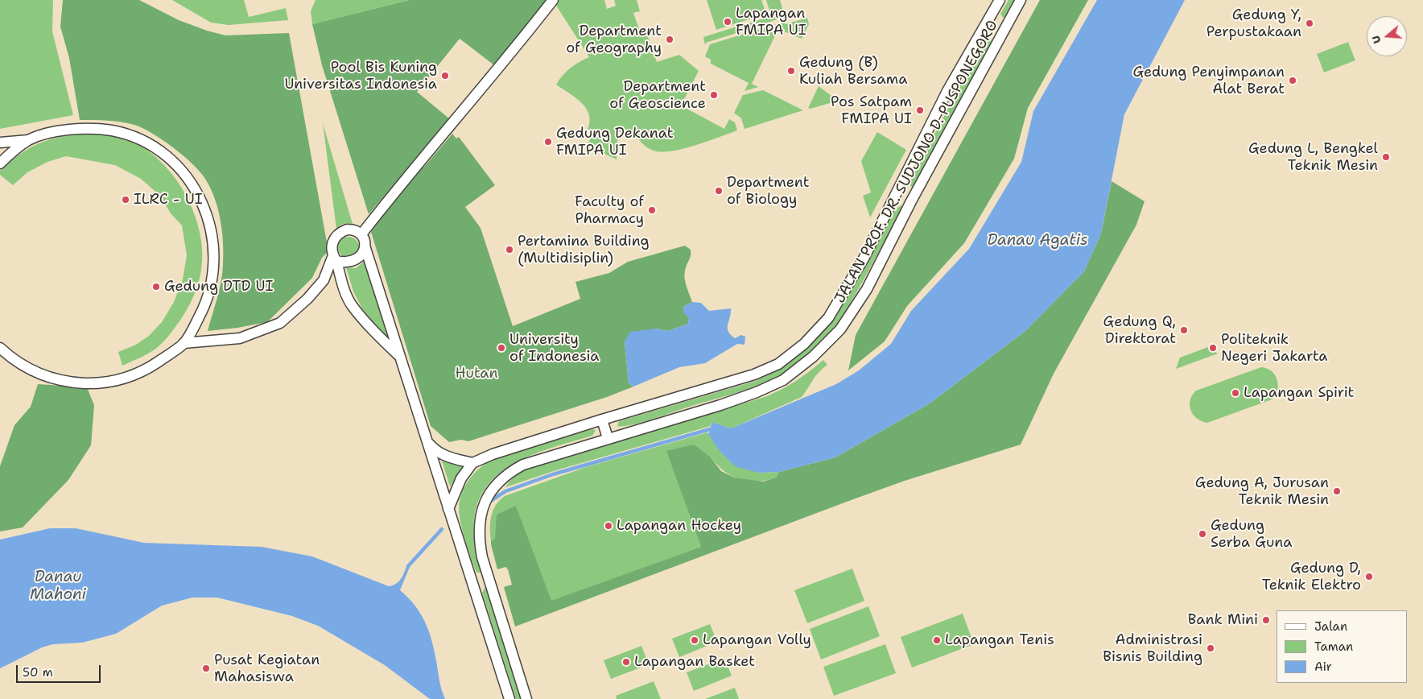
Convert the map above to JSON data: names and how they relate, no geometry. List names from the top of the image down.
{
  "streets": {
    "street": ["JALAN PROF. DR. SUDJONO D. PUSPONEGORO"]
  },
  "water": ["Danau Agatis", "Danau Mahoni"],
  "parks": ["Hutan"],
  "places": [
    "Lapangan FMIPA UI",
    "Gedung Y, Perpustakaan",
    "Department of Geography",
    "Gedung (B) Kuliah Bersama",
    "Pool Bis Kuning Universitas Indonesia",
    "Gedung Penyimpanan Alat Berat",
    "Department of Geoscience",
    "Pos Satpam FMIPA UI",
    "Gedung Dekanat FMIPA UI",
    "Gedung L, Bengkel Teknik Mesin",
    "Department of Biology",
    "ILRC - UI",
    "Faculty of Pharmacy",
    "Pertamina Building (Multidisiplin)",
    "Gedung DTD UI",
    "Gedung Q, Direktorat",
    "University of Indonesia",
    "Politeknik Negeri Jakarta",
    "Lapangan Spirit",
    "Gedung A, Jurusan Teknik Mesin",
    "Lapangan Hockey",
    "Gedung Serba Guna",
    "Gedung D, Teknik Elektro",
    "Bank Mini",
    "Lapangan Volly",
    "Lapangan Tenis",
    "Administrasi Bisnis Building",
    "Lapangan Basket",
    "Pusat Kegiatan Mahasiswa"
  ],
  "legend": ["Jalan", "Taman", "Air"],
  "scale_bar": "50 m",
  "north": "left"
}
